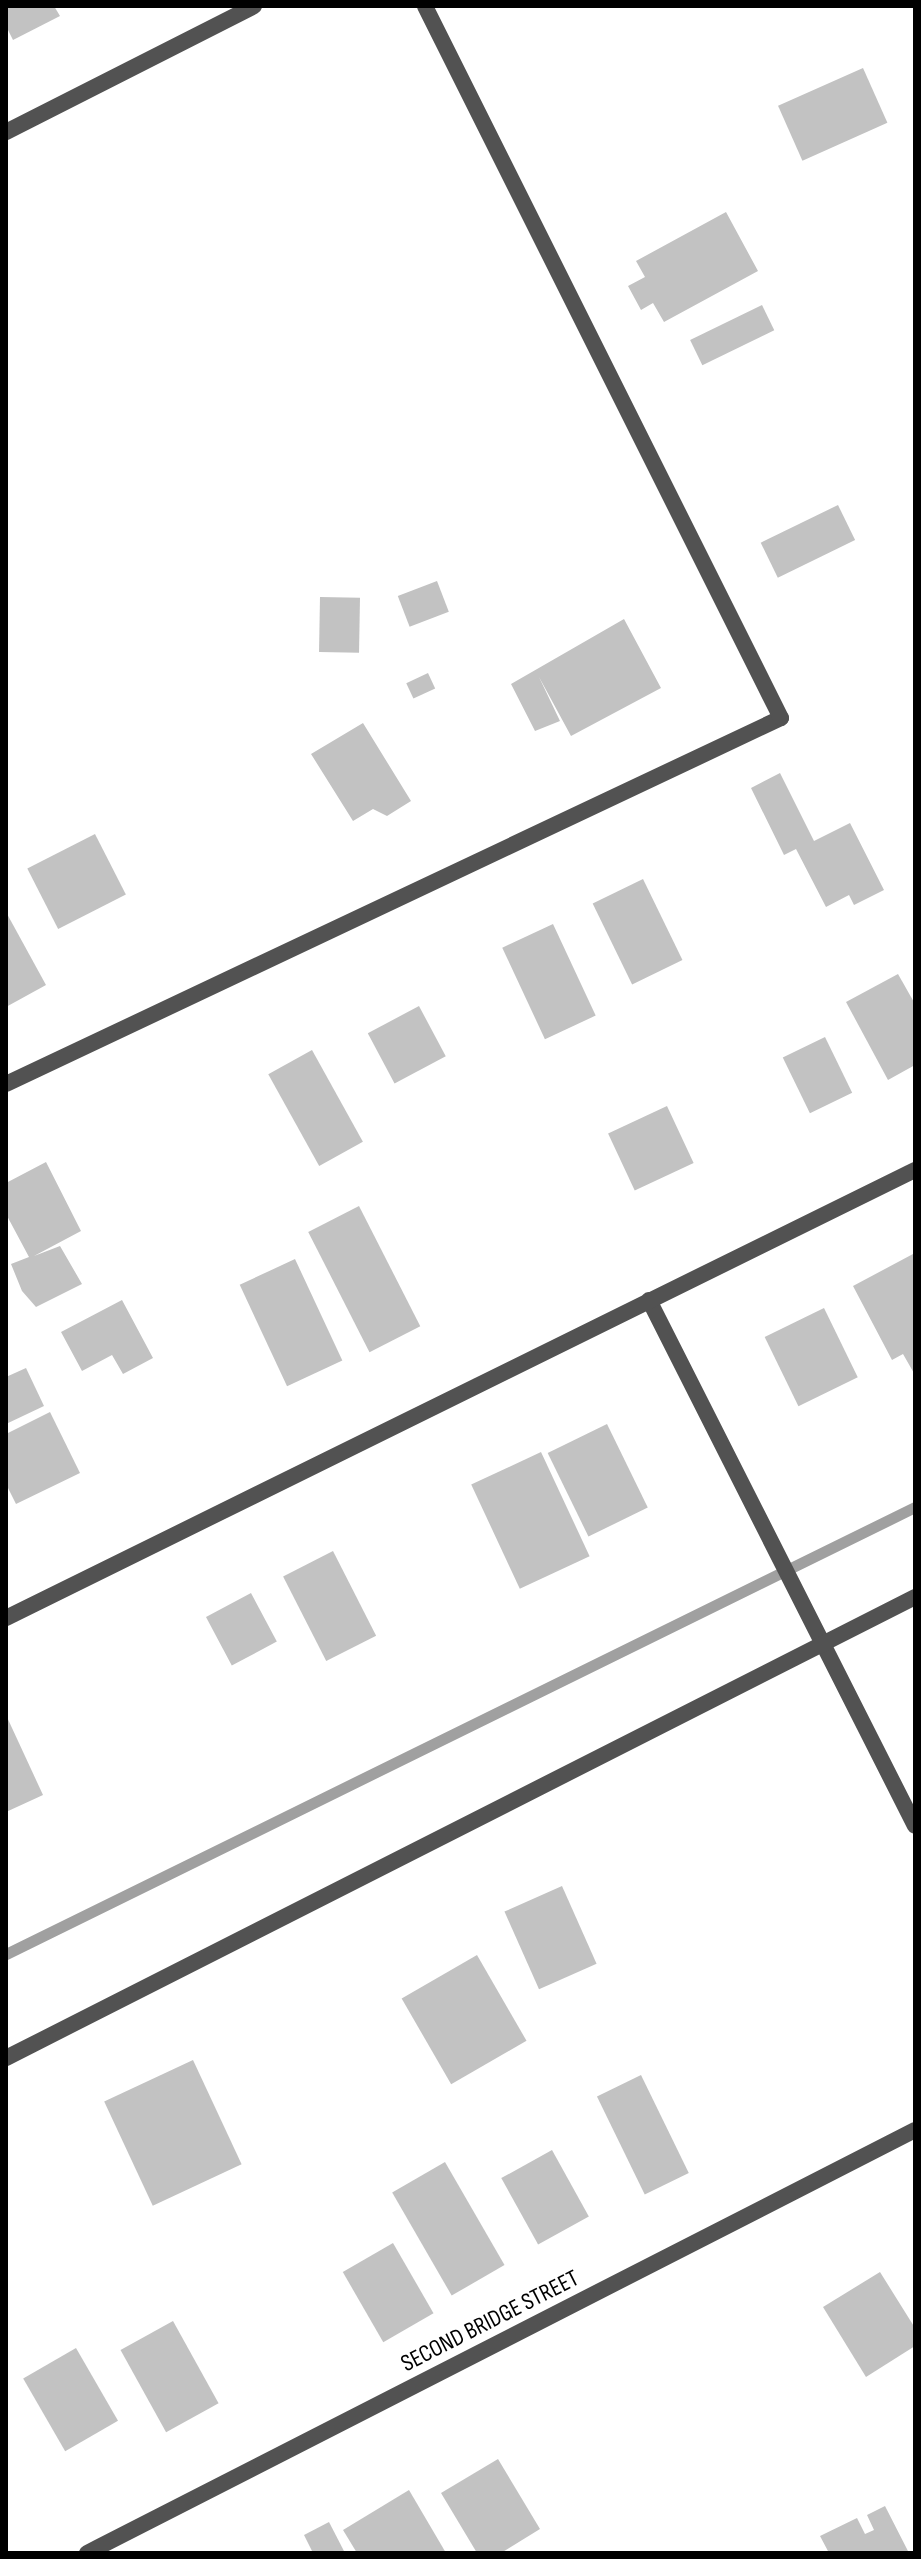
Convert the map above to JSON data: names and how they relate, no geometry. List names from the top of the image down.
{
  "streets": {
    "street": ["SECOND BRIDGE STREET"]
  }
}
